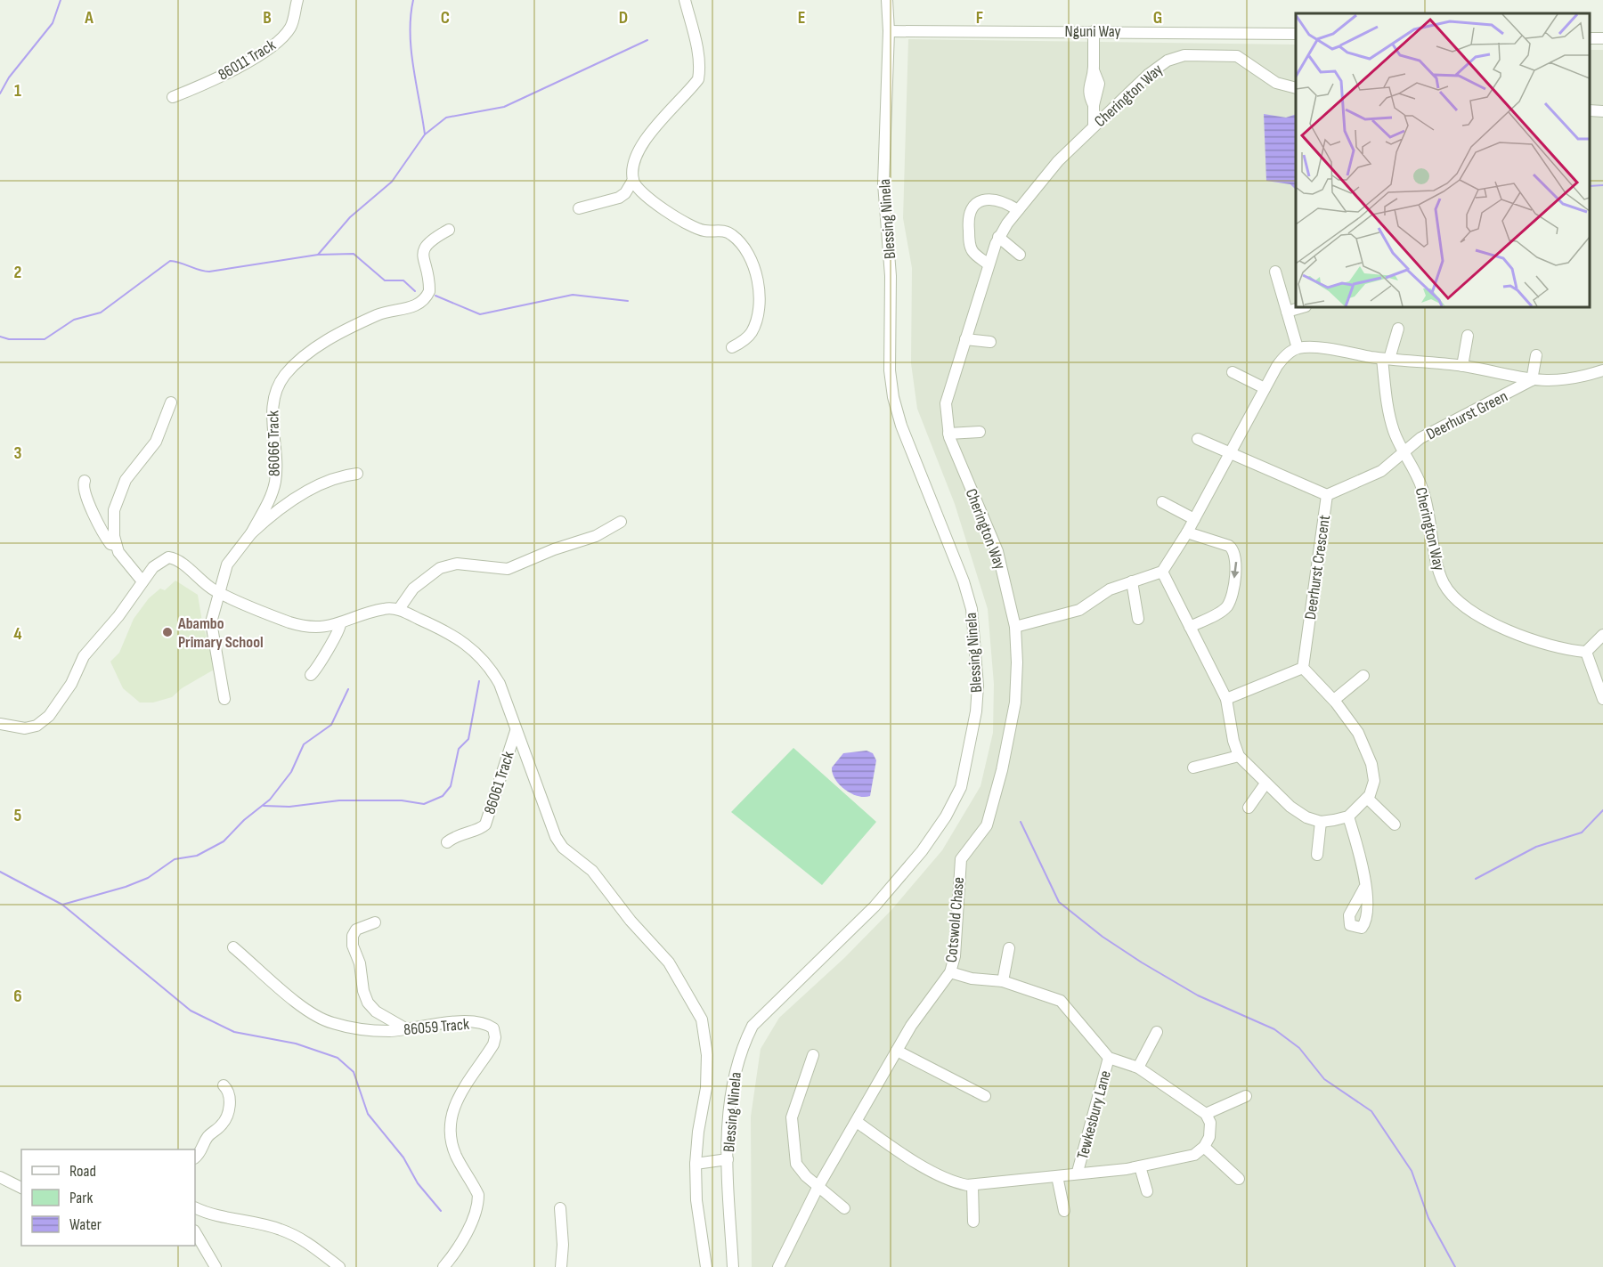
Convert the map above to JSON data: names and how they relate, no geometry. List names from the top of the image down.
{
  "streets": {
    "street": [
      "Nguni Way",
      "86011 Track",
      "Cherington Way",
      "Blessing Ninela",
      "Deerhurst Green",
      "86066 Track",
      "Deerhurst Crescent",
      "86061 Track",
      "Cotswold Chase",
      "86059 Track",
      "Tewkesbury Lane"
    ]
  },
  "crossings": [
    ["Nguni Way", "Blessing Ninela"],
    ["Cherington Way", "Deerhurst Green"],
    ["Cherington Way", "Cotswold Chase"],
    ["Deerhurst Green", "Deerhurst Crescent"]
  ],
  "places": ["Abambo Primary School"],
  "legend": ["Road", "Park", "Water"],
  "grid": {
    "columns": [
      "A",
      "B",
      "C",
      "D",
      "E",
      "F",
      "G"
    ],
    "rows": [
      "1",
      "2",
      "3",
      "4",
      "5",
      "6"
    ]
  }
}
